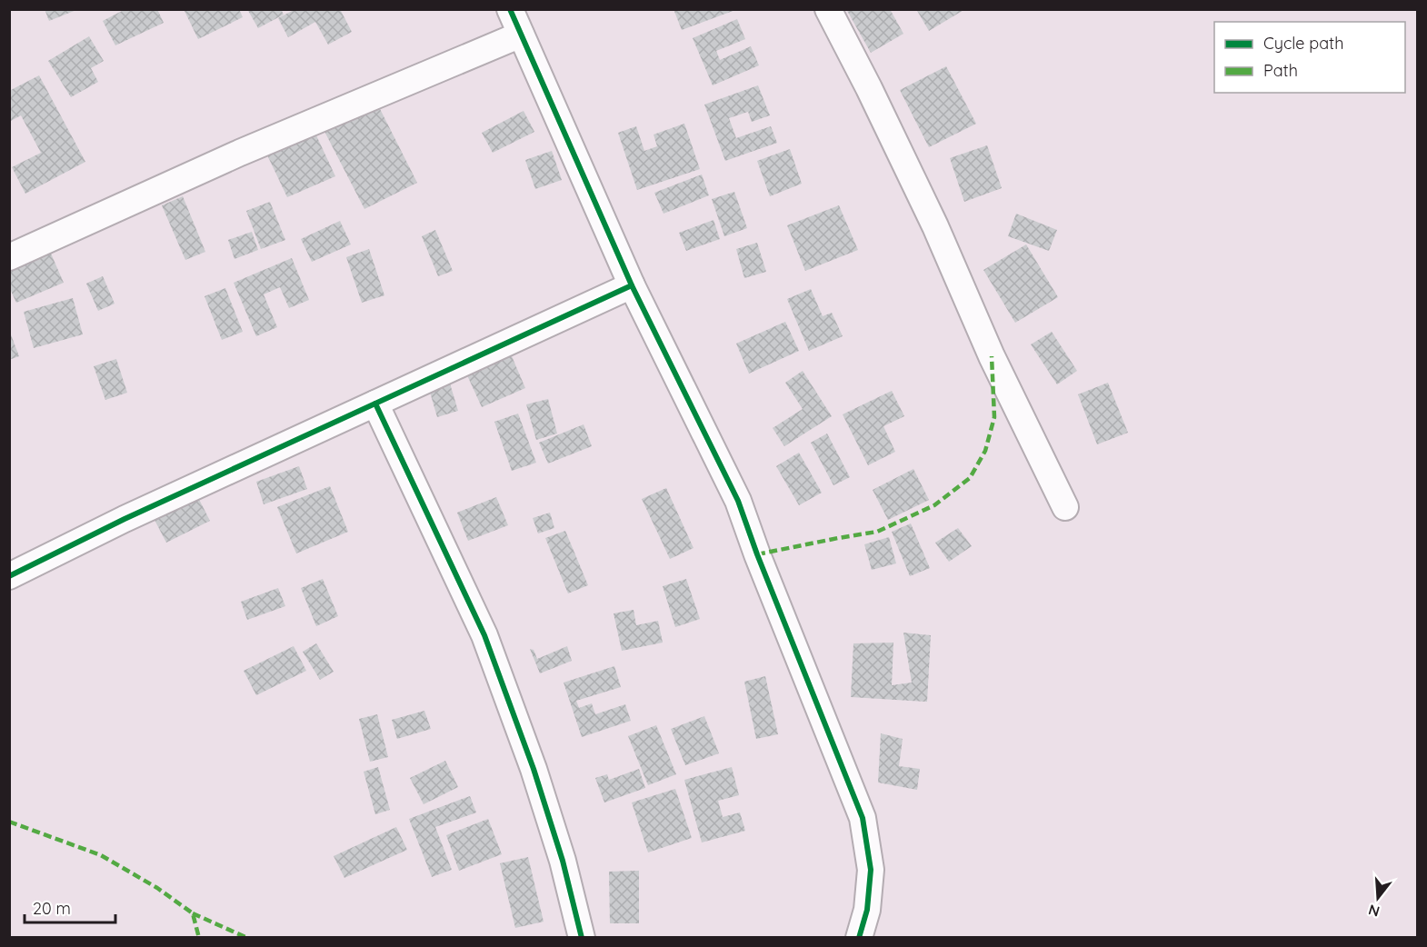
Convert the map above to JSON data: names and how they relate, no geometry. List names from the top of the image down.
{
  "legend": ["Cycle path", "Path"],
  "scale_bar": "20 m",
  "north": "bottom"
}
